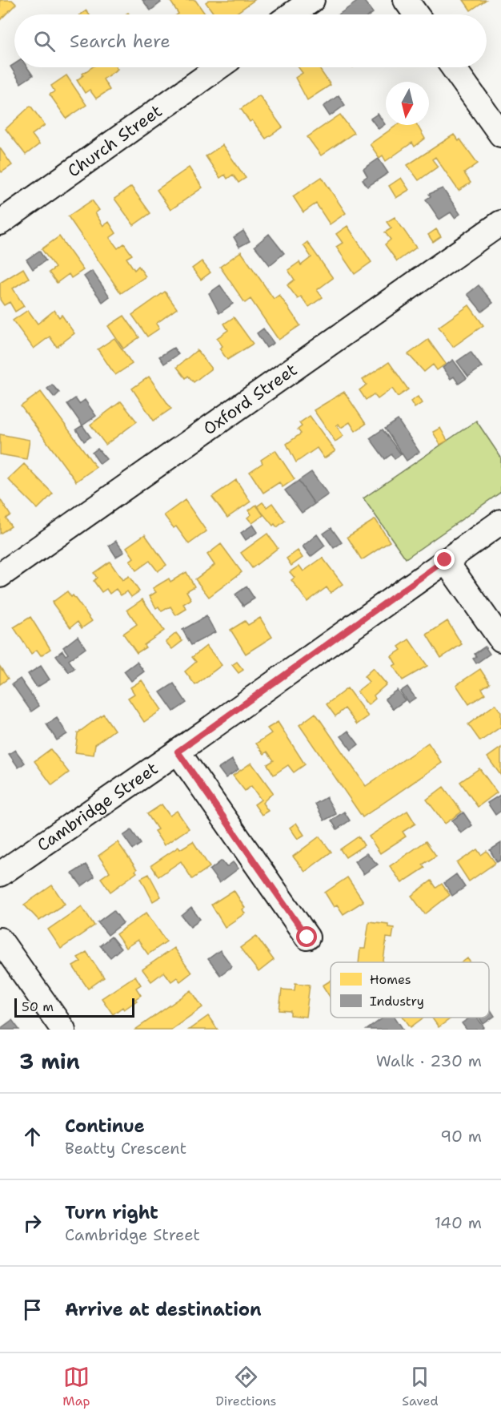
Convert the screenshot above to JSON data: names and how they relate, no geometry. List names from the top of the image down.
{
  "streets": {
    "street": ["Church Street", "Oxford Street", "Cambridge Street"]
  },
  "legend": ["Homes", "Industry"],
  "scale_bar": "50 m",
  "north": "bottom",
  "page": {
    "search": "Search here",
    "scale": "50 m",
    "heading": ["3 min", "Walk · 230 m"],
    "list": [
      ["Continue", "Beatty Crescent", "90 m"],
      ["Turn right", "Cambridge Street", "140 m"],
      "Arrive at destination"
    ],
    "nav": ["Map", "Directions", "Saved"]
  }
}
